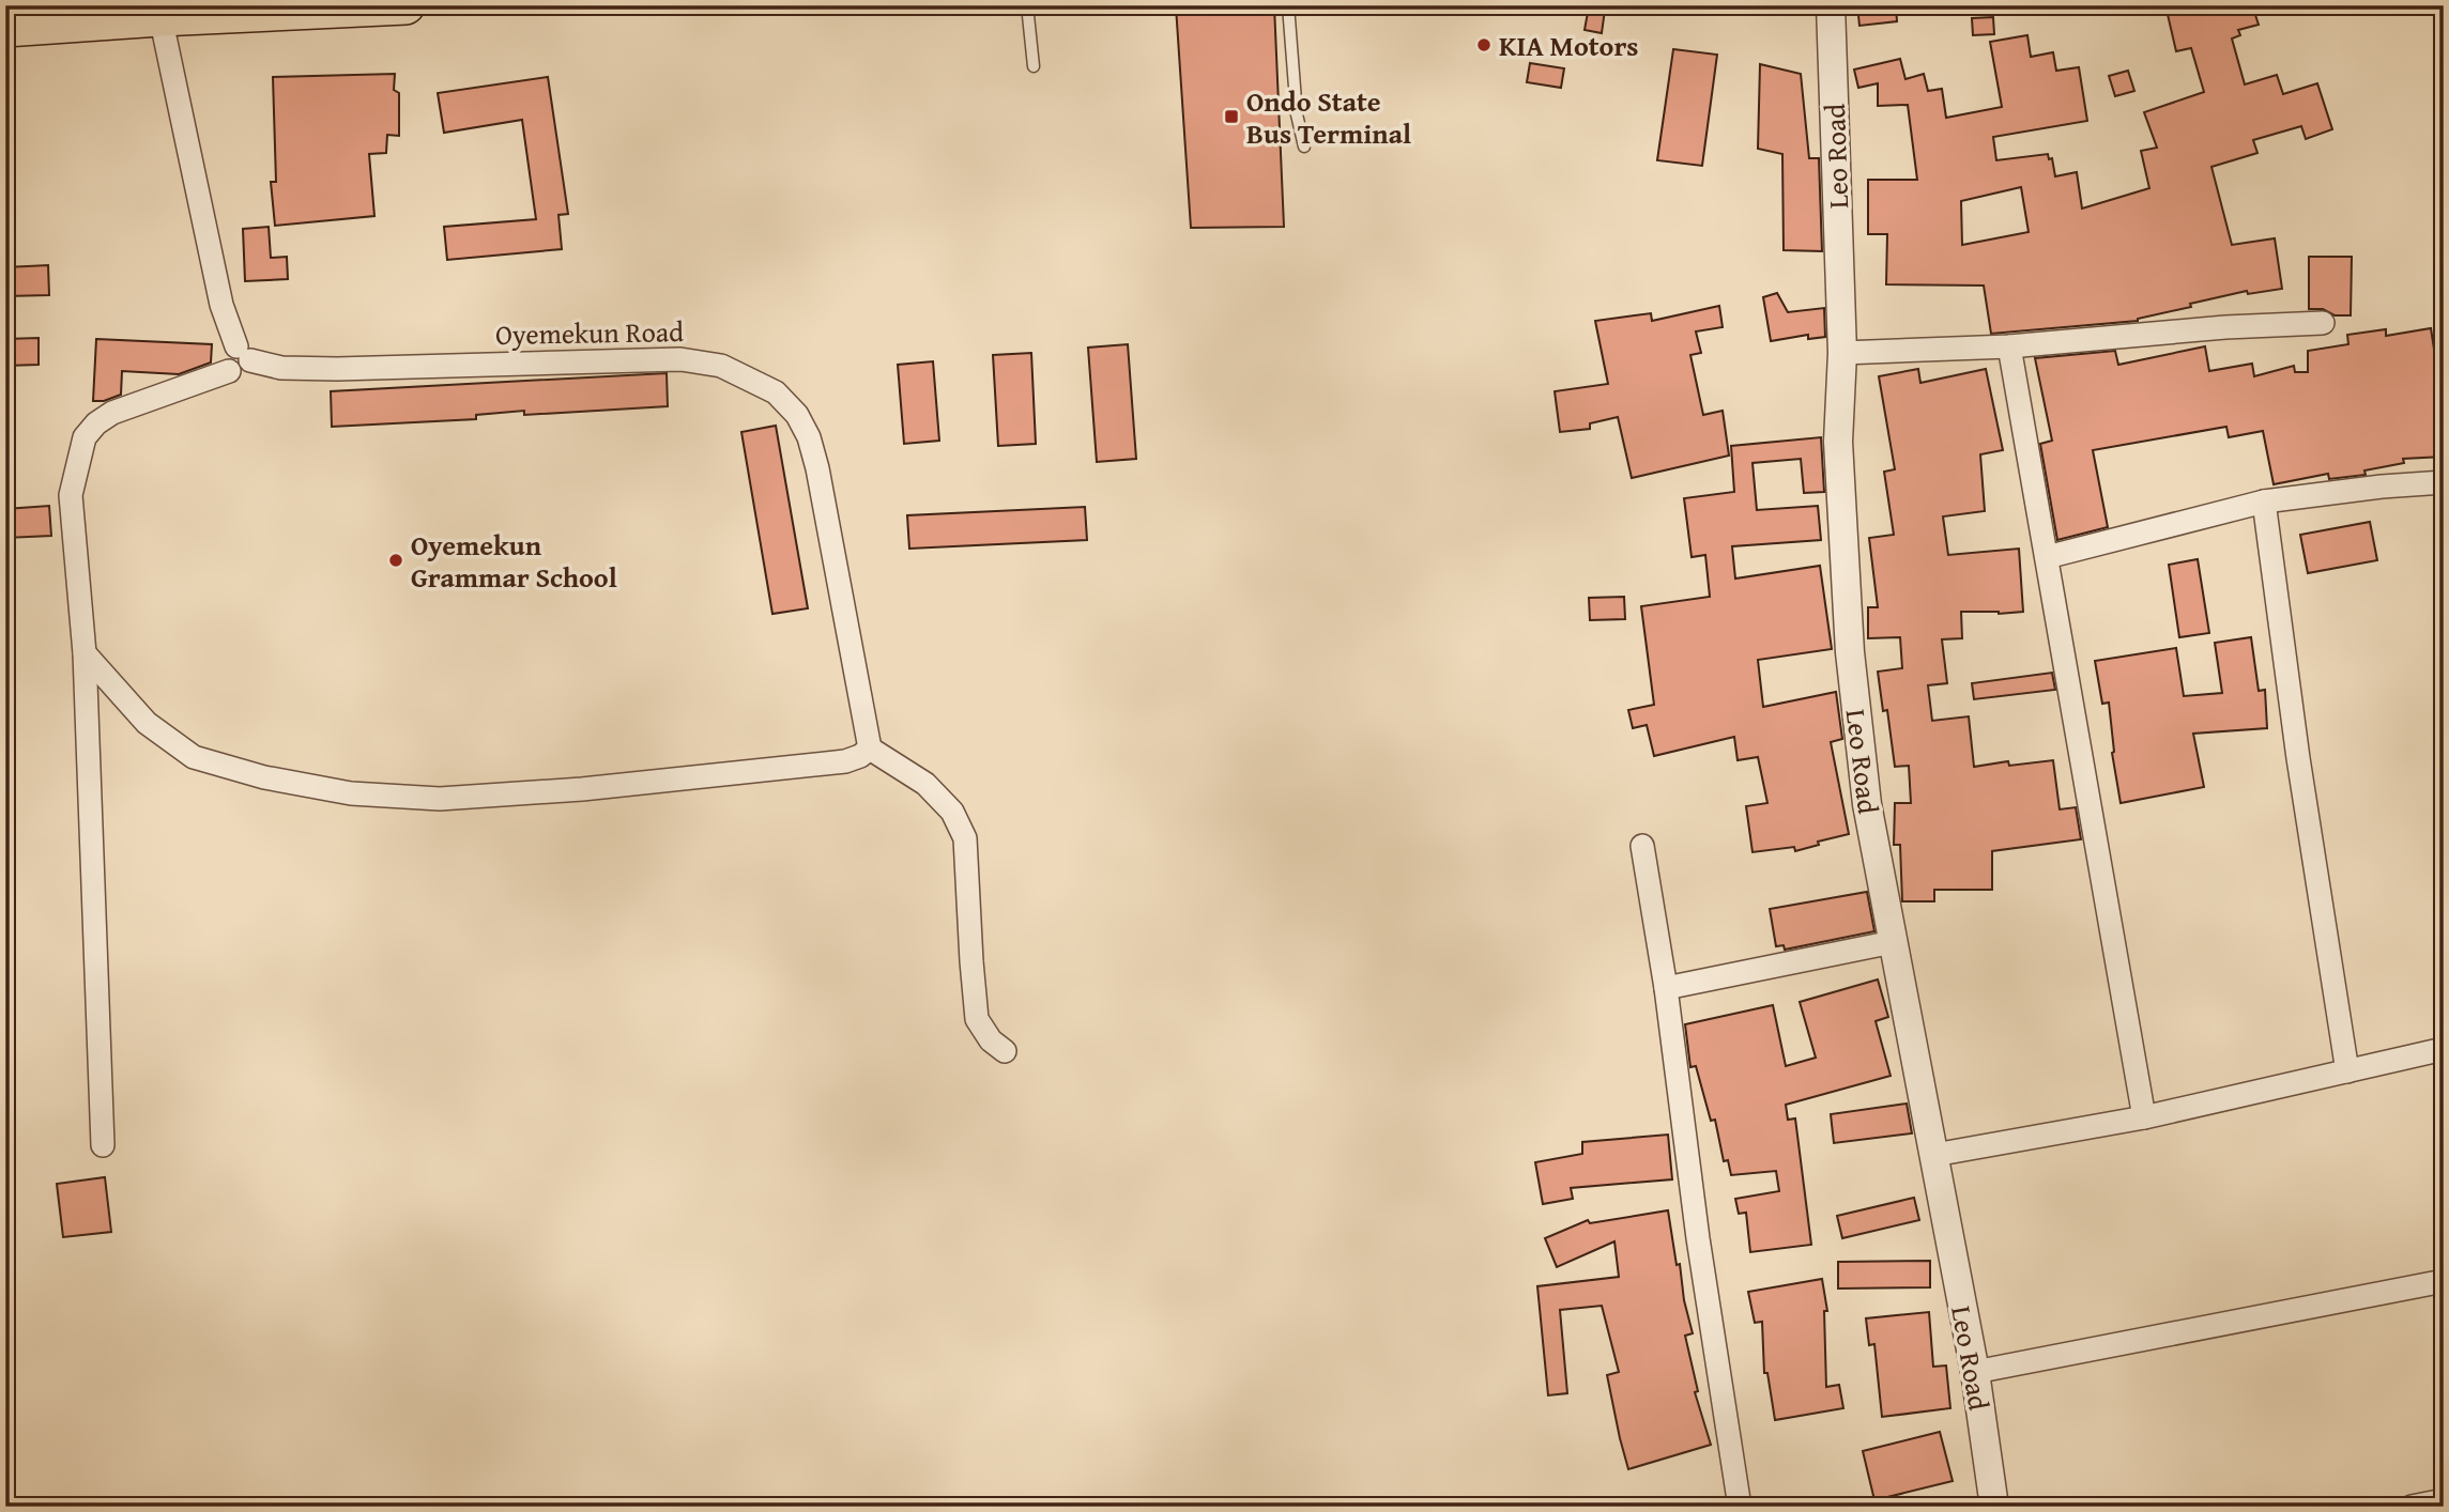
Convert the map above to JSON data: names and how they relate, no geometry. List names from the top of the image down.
{
  "streets": {
    "street": ["Leo Road", "Oyemekun Road"]
  },
  "places": {
    "other": ["KIA Motors", "Oyemekun Grammar School"],
    "transit": ["Ondo State Bus Terminal"]
  }
}
